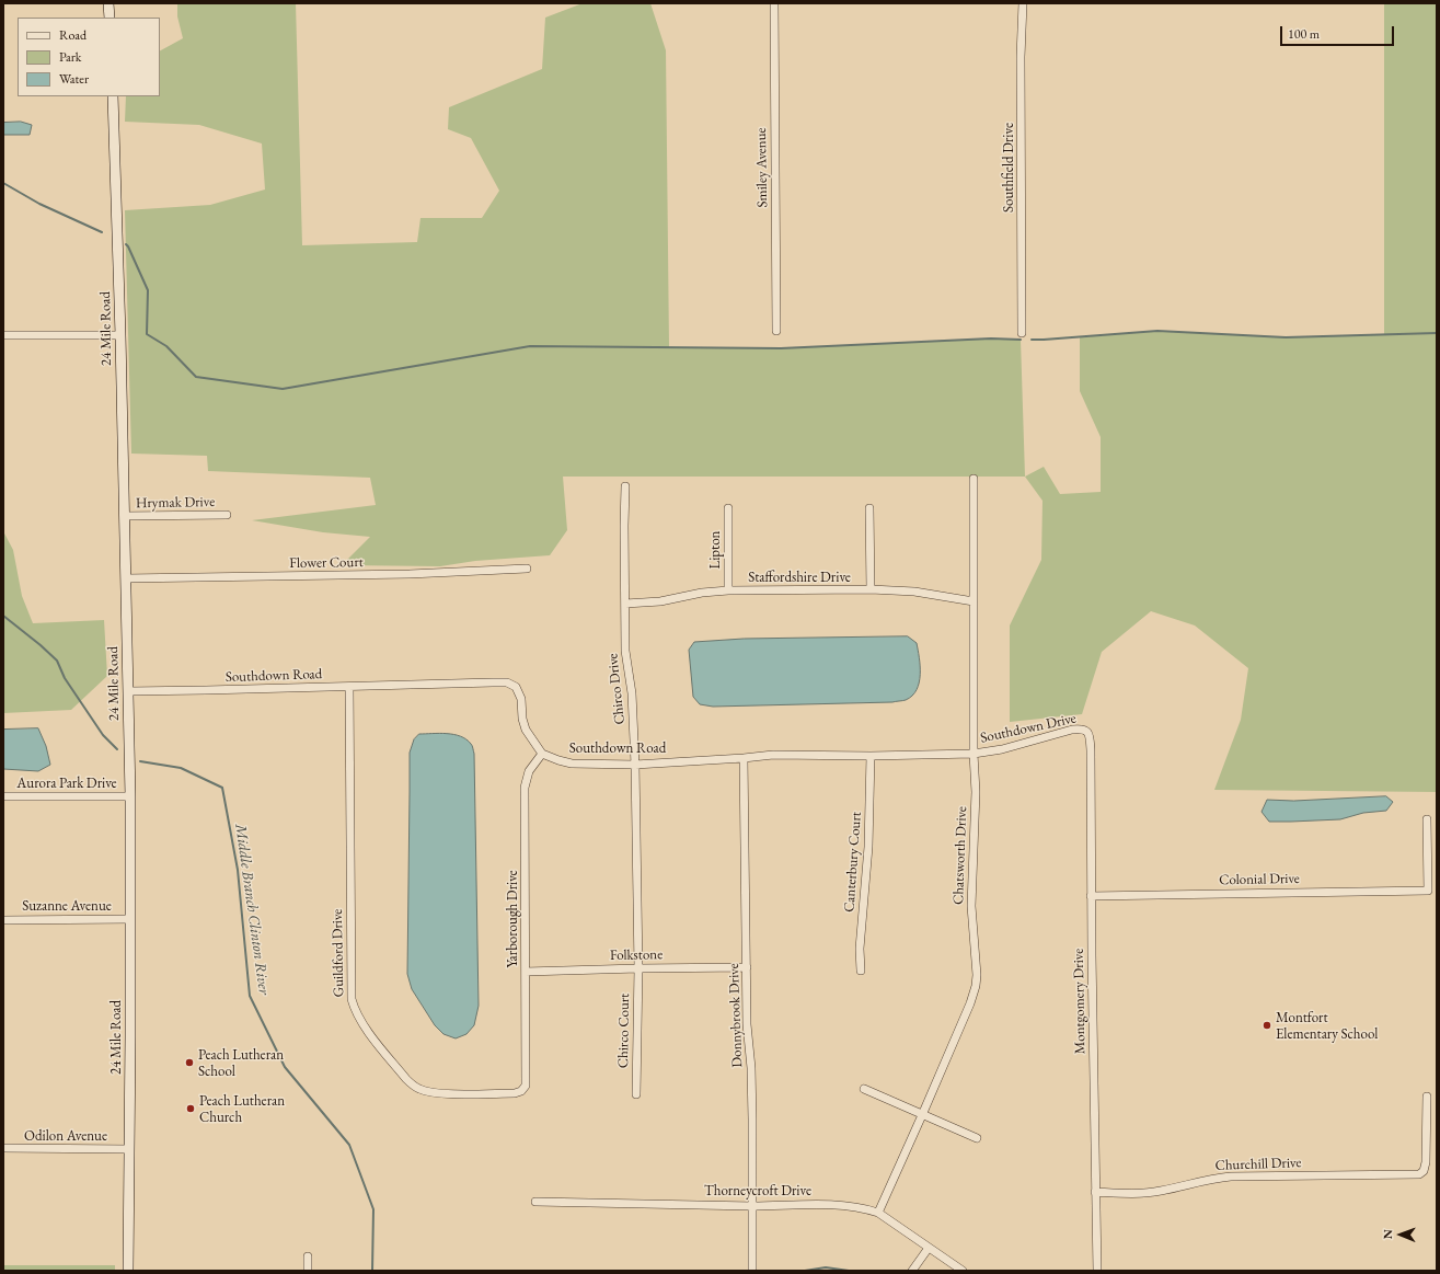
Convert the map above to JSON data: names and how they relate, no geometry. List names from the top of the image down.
{
  "streets": {
    "street": [
      "Smiley Avenue",
      "Southfield Drive",
      "24 Mile Road",
      "Hrymak Drive",
      "Lipton",
      "Flower Court",
      "Staffordshire Drive",
      "Southdown Road",
      "Chirco Drive",
      "Southdown Drive",
      "Aurora Park Drive",
      "Chatsworth Drive",
      "Canterbury Court",
      "Colonial Drive",
      "Suzanne Avenue",
      "Yarborough Drive",
      "Guildford Drive",
      "Folkstone",
      "Montgomery Drive",
      "Donnybrook Drive",
      "Chirco Court",
      "Odilon Avenue",
      "Churchill Drive",
      "Thorneycroft Drive"
    ]
  },
  "crossings": [
    ["24 Mile Road", "Hrymak Drive"],
    ["24 Mile Road", "Flower Court"],
    ["24 Mile Road", "Southdown Road"],
    ["24 Mile Road", "Aurora Park Drive"],
    ["24 Mile Road", "Suzanne Avenue"],
    ["24 Mile Road", "Odilon Avenue"],
    ["Lipton", "Staffordshire Drive"],
    ["Staffordshire Drive", "Chirco Drive"],
    ["Staffordshire Drive", "Chatsworth Drive"],
    ["Southdown Road", "Chirco Drive"],
    ["Southdown Road", "Southdown Drive"],
    ["Southdown Road", "Chatsworth Drive"],
    ["Southdown Road", "Canterbury Court"],
    ["Southdown Road", "Yarborough Drive"],
    ["Southdown Road", "Guildford Drive"],
    ["Southdown Road", "Donnybrook Drive"],
    ["Chirco Drive", "Folkstone"],
    ["Chirco Drive", "Chirco Court"],
    ["Southdown Drive", "Chatsworth Drive"],
    ["Southdown Drive", "Montgomery Drive"],
    ["Chatsworth Drive", "Thorneycroft Drive"],
    ["Colonial Drive", "Montgomery Drive"],
    ["Yarborough Drive", "Guildford Drive"],
    ["Yarborough Drive", "Folkstone"],
    ["Folkstone", "Donnybrook Drive"],
    ["Folkstone", "Chirco Court"],
    ["Montgomery Drive", "Churchill Drive"],
    ["Donnybrook Drive", "Thorneycroft Drive"]
  ],
  "water": ["Middle Branch Clinton River"],
  "places": ["Montfort Elementary School", "Peach Lutheran School", "Peach Lutheran Church"],
  "legend": ["Road", "Park", "Water"],
  "scale_bar": "100 m",
  "north": "left"
}
